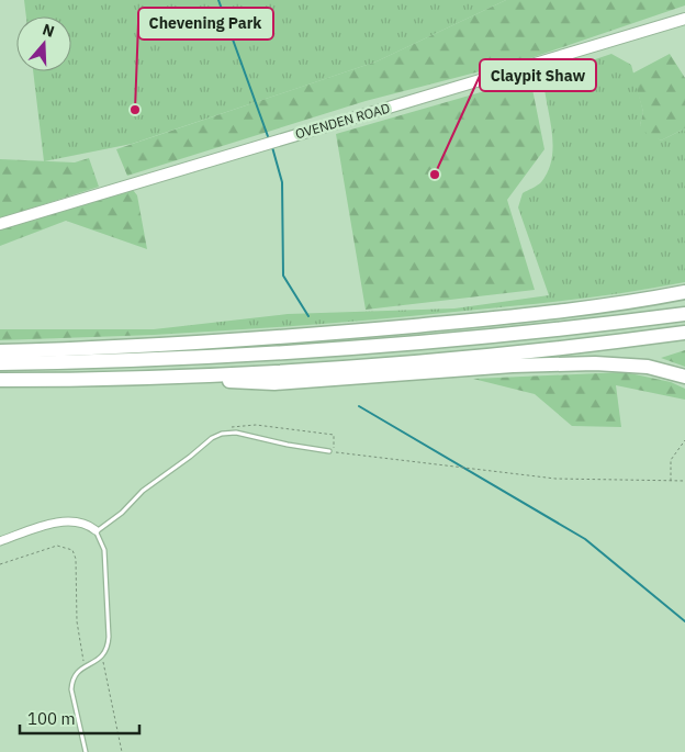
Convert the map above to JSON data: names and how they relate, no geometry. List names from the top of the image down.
{
  "streets": {
    "main road": ["OVENDEN ROAD"]
  },
  "places": ["Chevening Park", "Claypit Shaw"],
  "scale_bar": "100 m",
  "north": "top"
}
